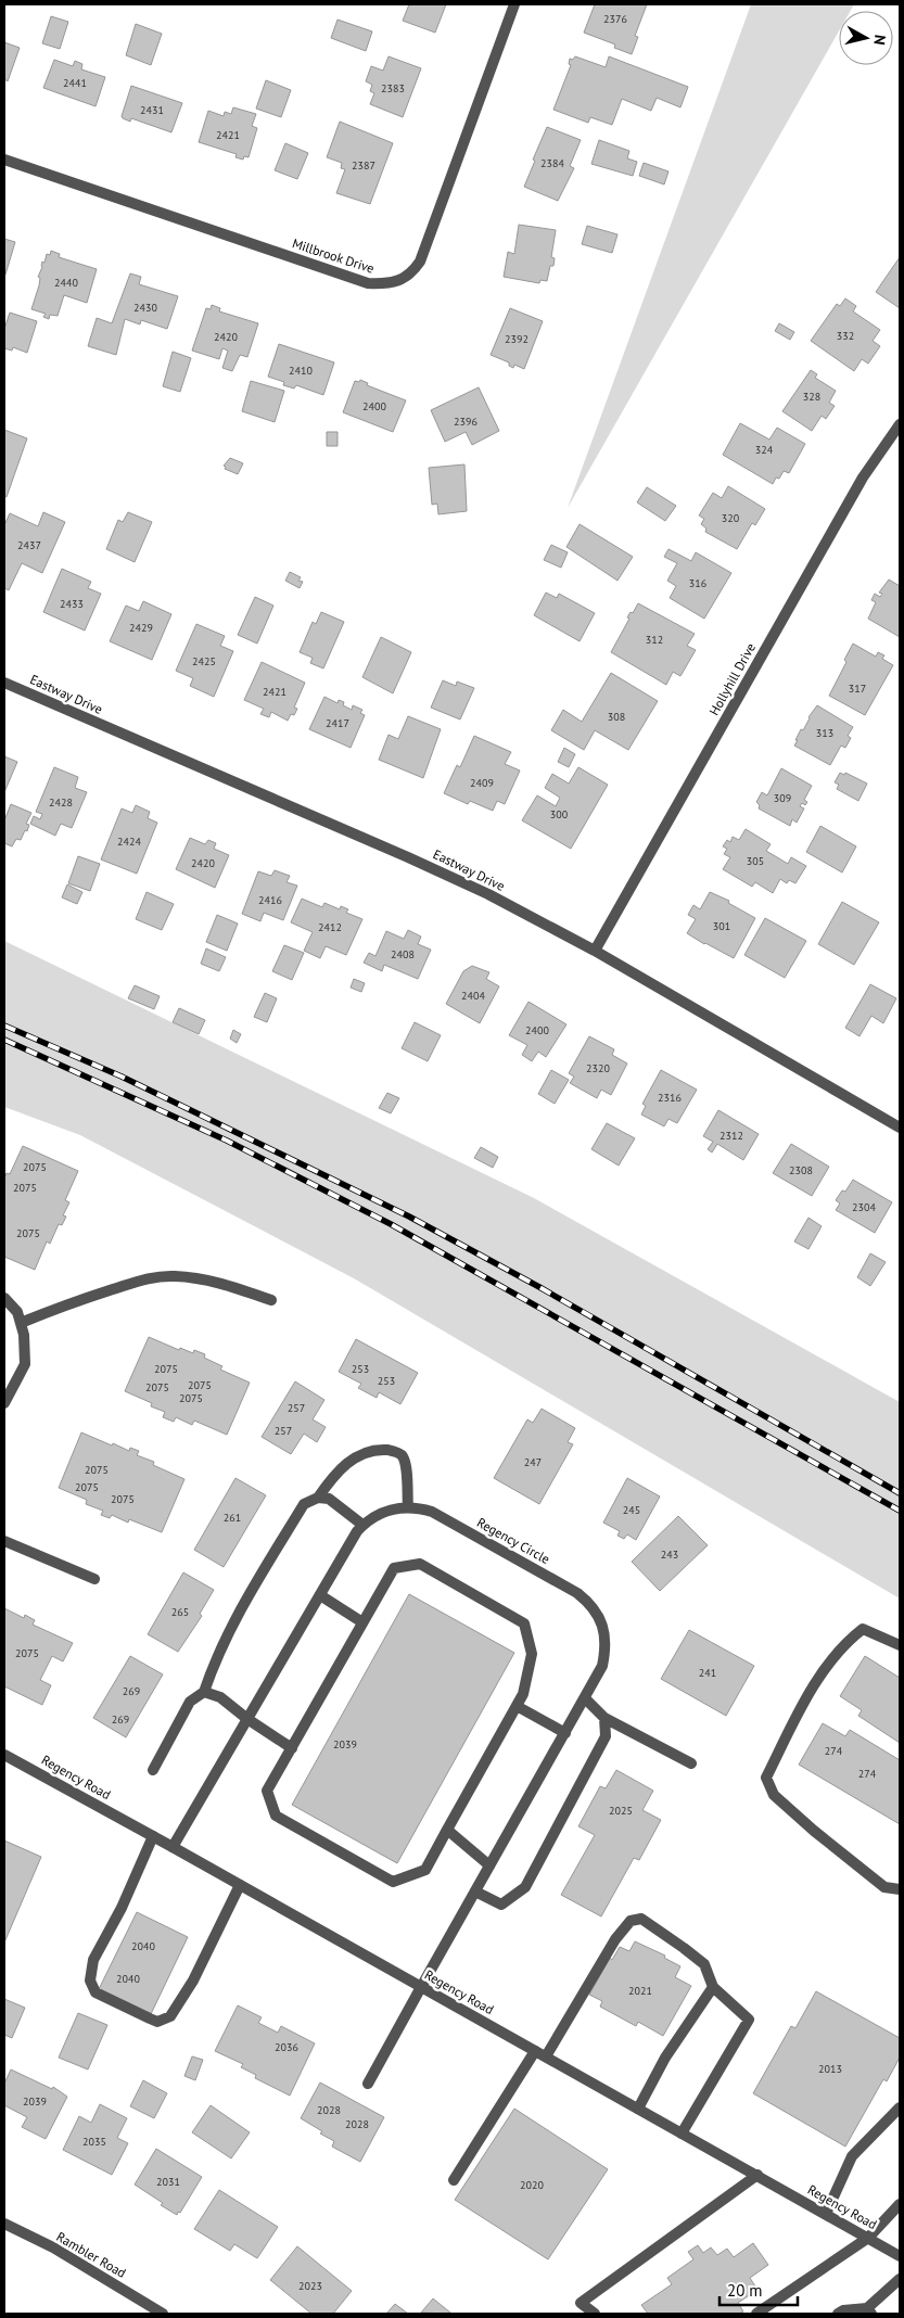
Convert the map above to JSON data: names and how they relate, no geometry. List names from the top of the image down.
{
  "streets": {
    "street": [
      "Millbrook Drive",
      "Hollyhill Drive",
      "Eastway Drive",
      "Regency Circle",
      "Regency Road",
      "Rambler Road"
    ]
  },
  "crossings": [
    ["Hollyhill Drive", "Eastway Drive"],
    ["Regency Circle", "Regency Road"]
  ],
  "house_numbers": [
    "2376",
    "2441",
    "2383",
    "2431",
    "2421",
    "2384",
    "2387",
    "2440",
    "2430",
    "332",
    "2420",
    "2392",
    "2410",
    "328",
    "2400",
    "2396",
    "324",
    "320",
    "2437",
    "316",
    "2433",
    "2429",
    "312",
    "2425",
    "317",
    "2421",
    "308",
    "2417",
    "313",
    "2409",
    "309",
    "2428",
    "300",
    "2424",
    "305",
    "2420",
    "2416",
    "301",
    "2412",
    "2408",
    "2404",
    "2400",
    "2320",
    "2316",
    "2312",
    "2075",
    "2308",
    "2075",
    "2304",
    "2075",
    "2075",
    "253",
    "253",
    "2075",
    "2075",
    "2075",
    "257",
    "257",
    "247",
    "2075",
    "2075",
    "2075",
    "245",
    "261",
    "243",
    "265",
    "2075",
    "241",
    "269",
    "269",
    "2039",
    "274",
    "274",
    "2025",
    "2040",
    "2040",
    "2021",
    "2036",
    "2013",
    "2039",
    "2028",
    "2028",
    "2035",
    "2031",
    "2020",
    "2023"
  ],
  "scale_bar": "20 m",
  "north": "right"
}
